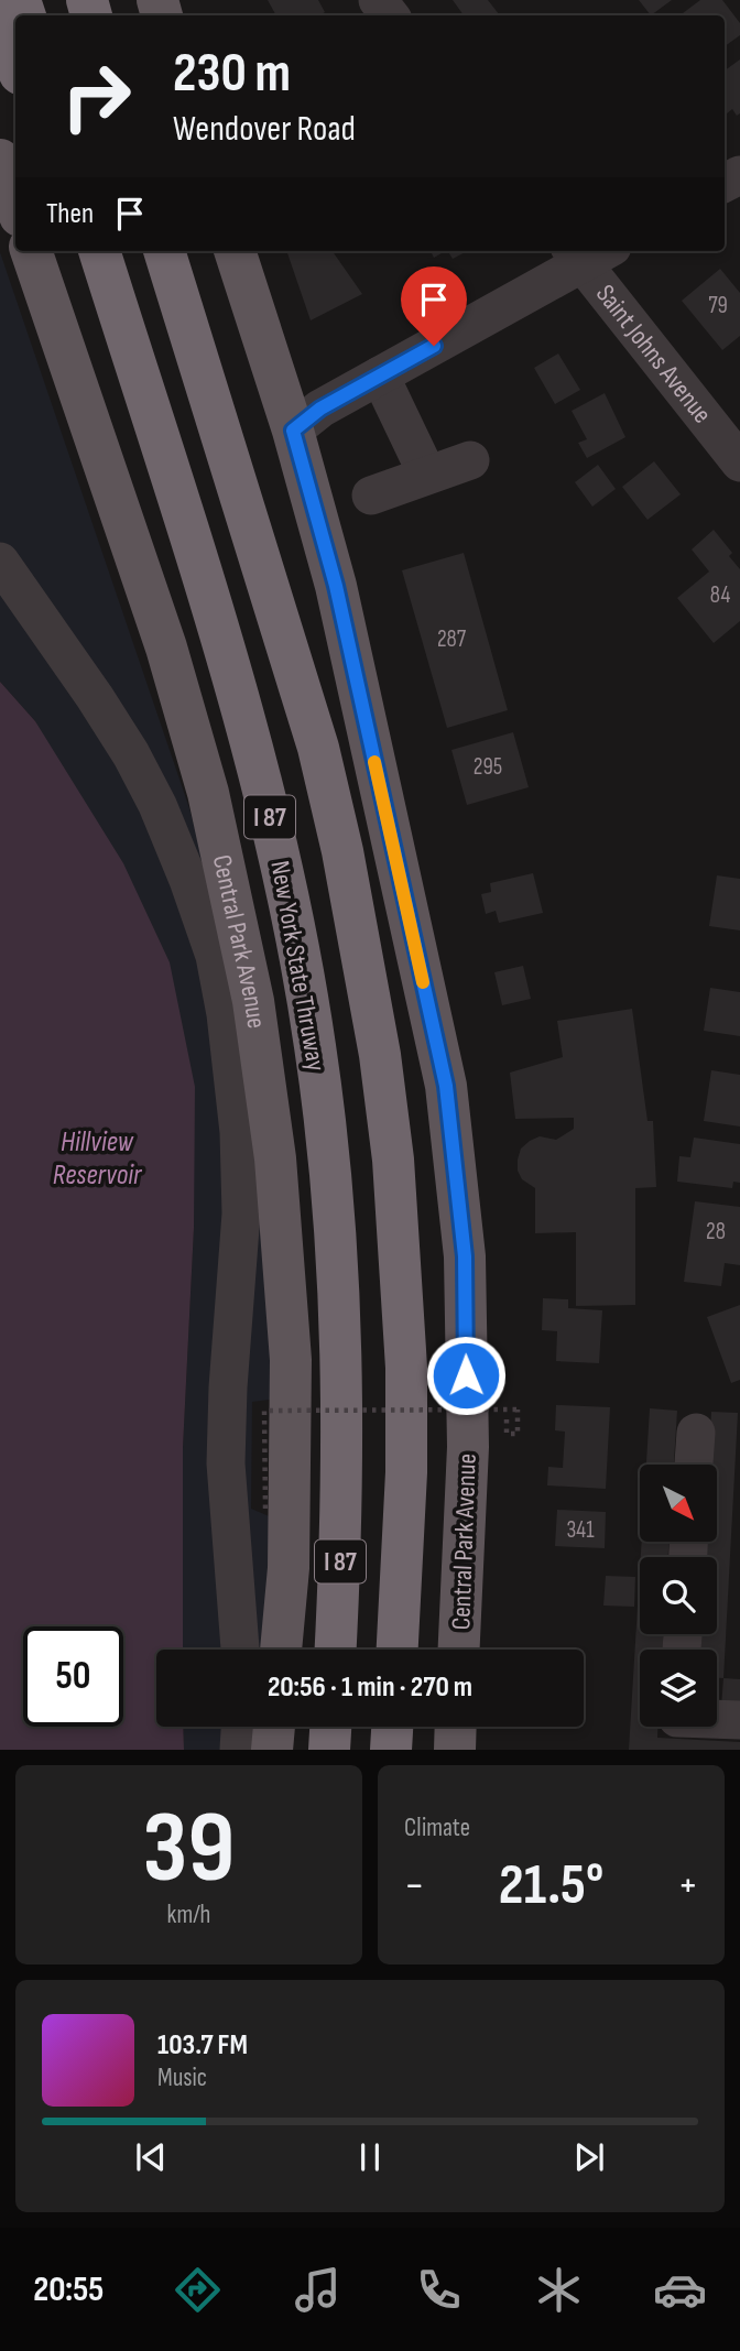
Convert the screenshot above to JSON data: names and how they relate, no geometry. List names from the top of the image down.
{
  "streets": {
    "highway": ["I 87", "New York State Thruway"],
    "main road": ["Central Park Avenue"],
    "street": ["Saint Johns Avenue"]
  },
  "water": ["Hillview Reservoir"],
  "house_numbers": [
    "79",
    "84",
    "287",
    "295",
    "28",
    "341"
  ],
  "north": "bottom right",
  "page": {
    "turn": ["230 m", "Wendover Road"],
    "then": "Then",
    "limit": "50",
    "trip": "20:56 · 1 min · 270 m",
    "tile": [
      ["39", "km/h"],
      "Climate"
    ],
    "heat": ["−", "21.5°", "+"],
    "song": ["103.7 FM", "Music"],
    "tabs": "20:55"
  }
}
